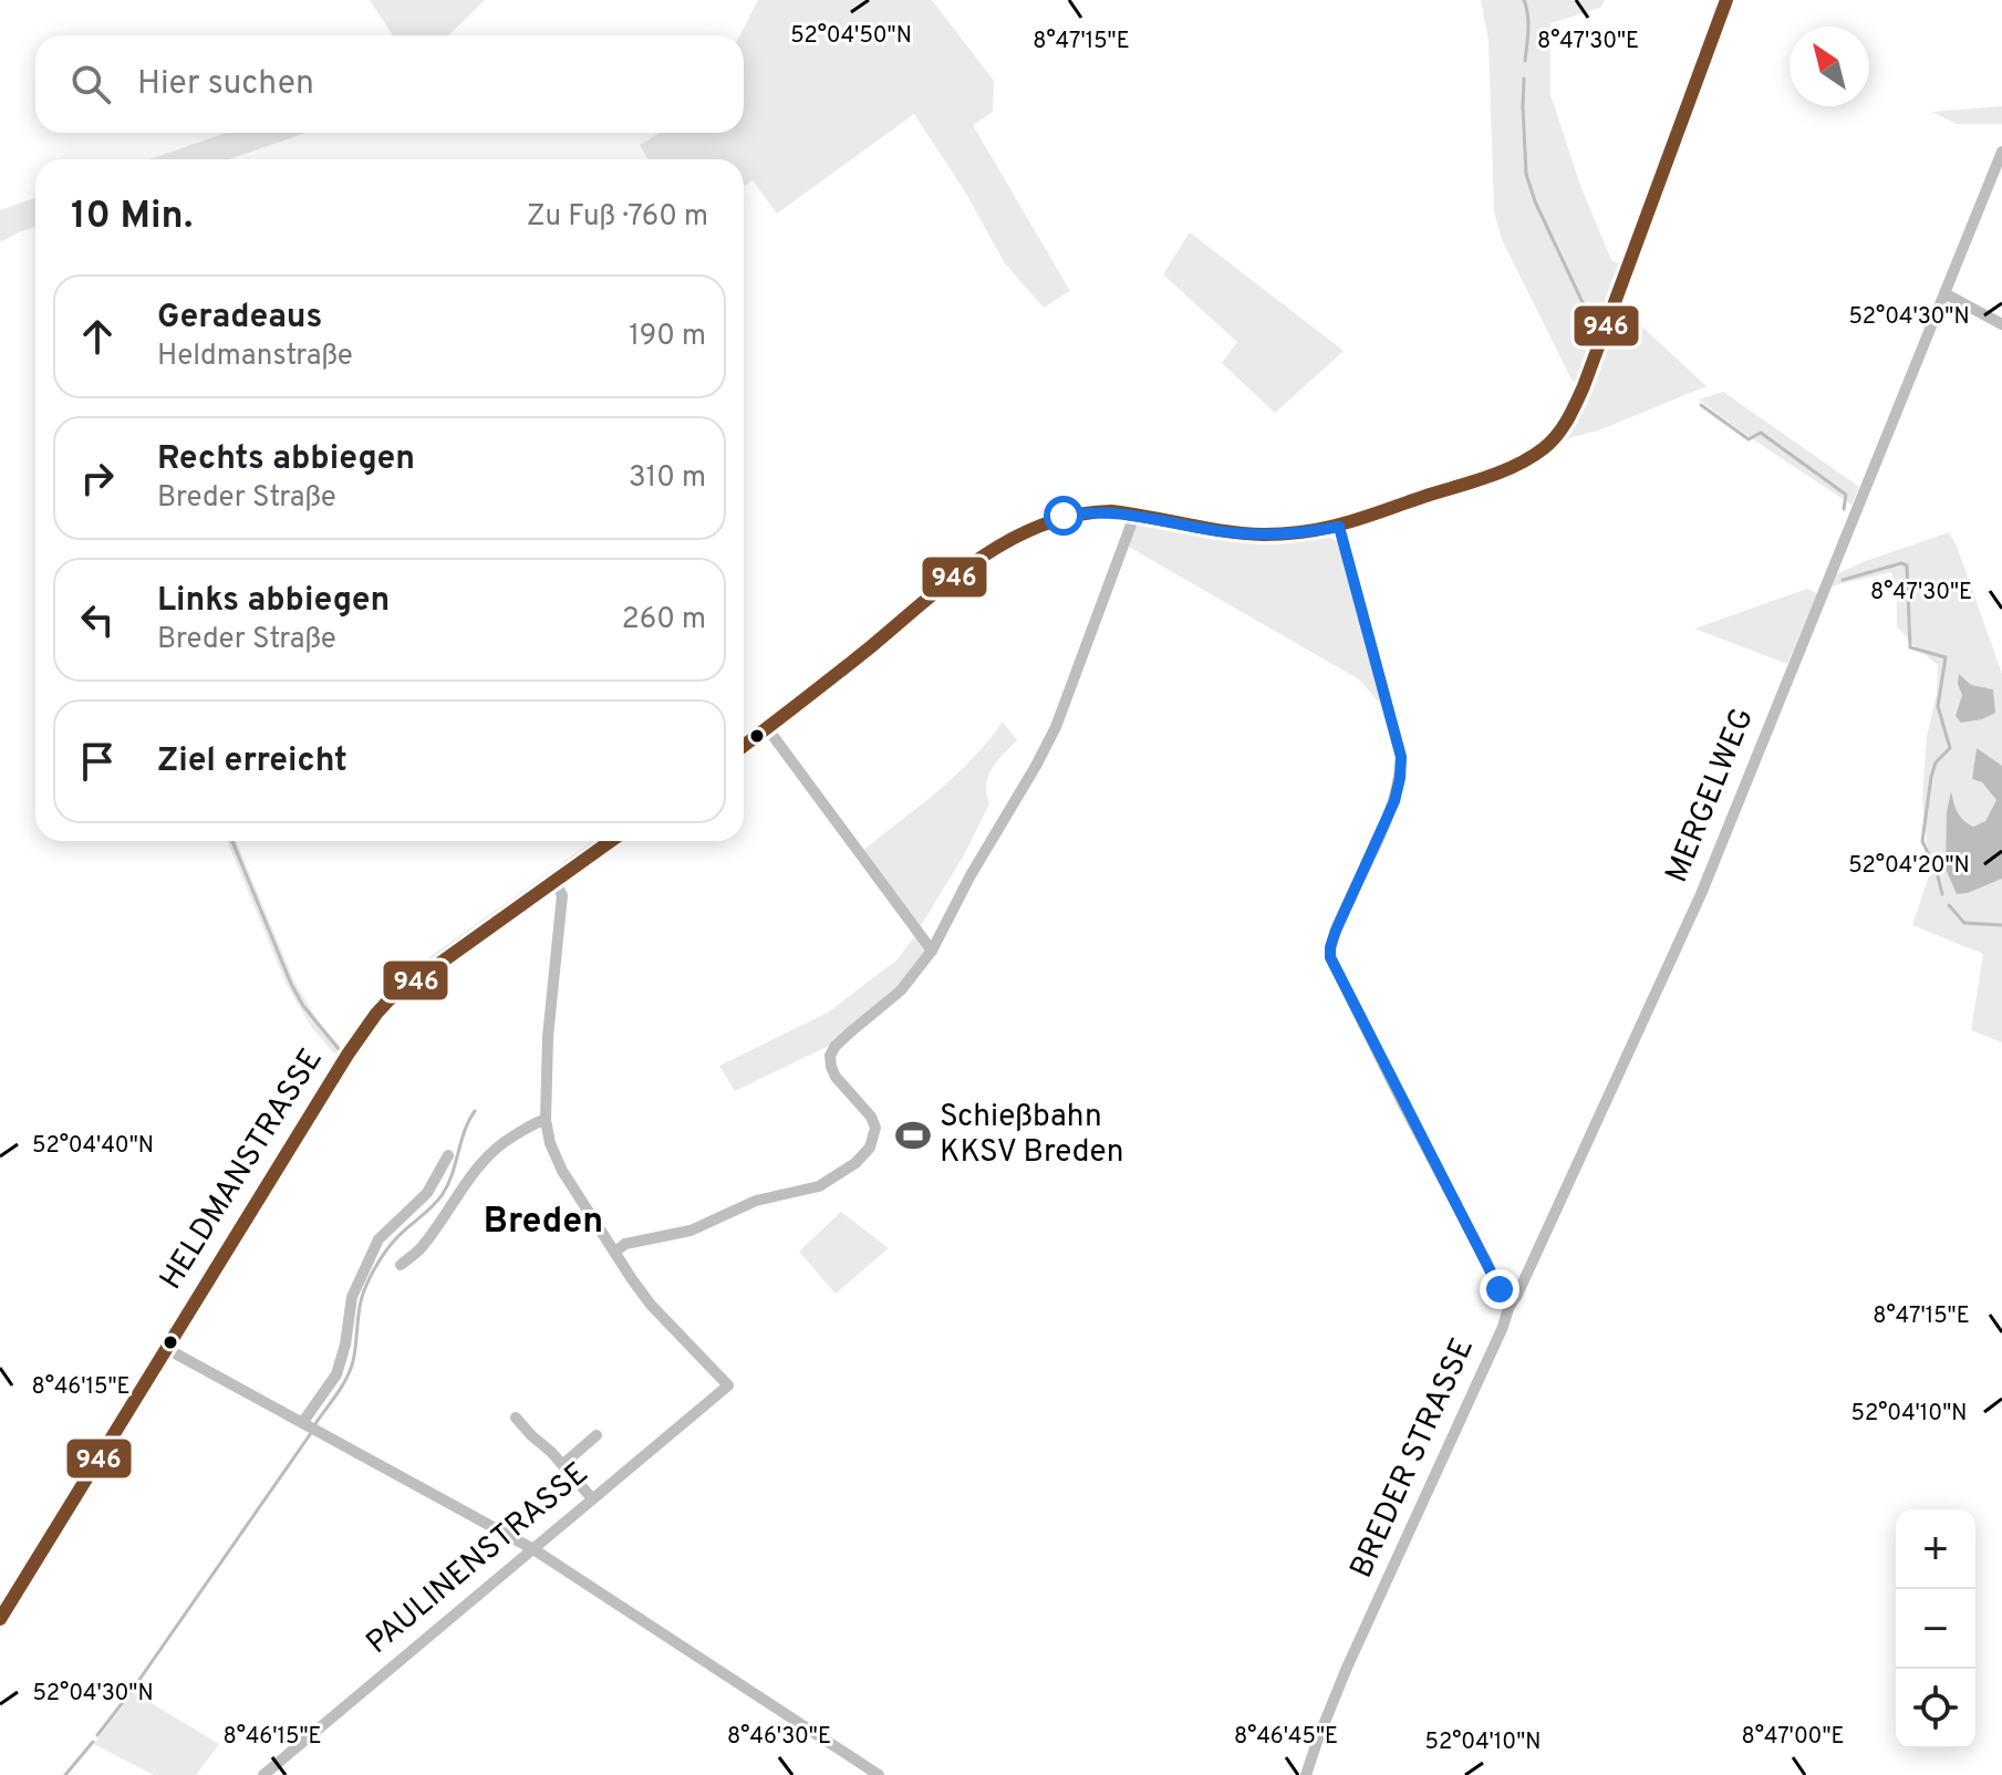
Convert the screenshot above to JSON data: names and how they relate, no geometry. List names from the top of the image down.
{
  "streets": {
    "main road": ["HELDMANSTRASSE"],
    "street": ["MERGELWEG", "BREDER STRASSE", "PAULINENSTRASSE"]
  },
  "crossings": [
    ["MERGELWEG", "BREDER STRASSE"]
  ],
  "districts": ["Breden"],
  "places": {
    "sports": ["Schießbahn KKSV Breden"]
  },
  "lines": ["transit line 946"],
  "north": "top left",
  "page": {
    "search": "Hier suchen",
    "heading": ["10 Min.", "Zu Fuß · 760 m"],
    "list": [
      ["Geradeaus", "Heldmanstraße", "190 m"],
      ["Rechts abbiegen", "Breder Straße", "310 m"],
      ["Links abbiegen", "Breder Straße", "260 m"],
      "Ziel erreicht"
    ],
    "map_buttons": ["+", "−"]
  },
  "coordinates": [
    "52°04'50\"N",
    "8°47'15\"E",
    "8°47'30\"E",
    "52°04'30\"N",
    "52°04'20\"N",
    "52°04'40\"N",
    "8°46'15\"E",
    "52°04'10\"N",
    "8°46'30\"E",
    "8°46'45\"E",
    "8°47'00\"E"
  ]
}
